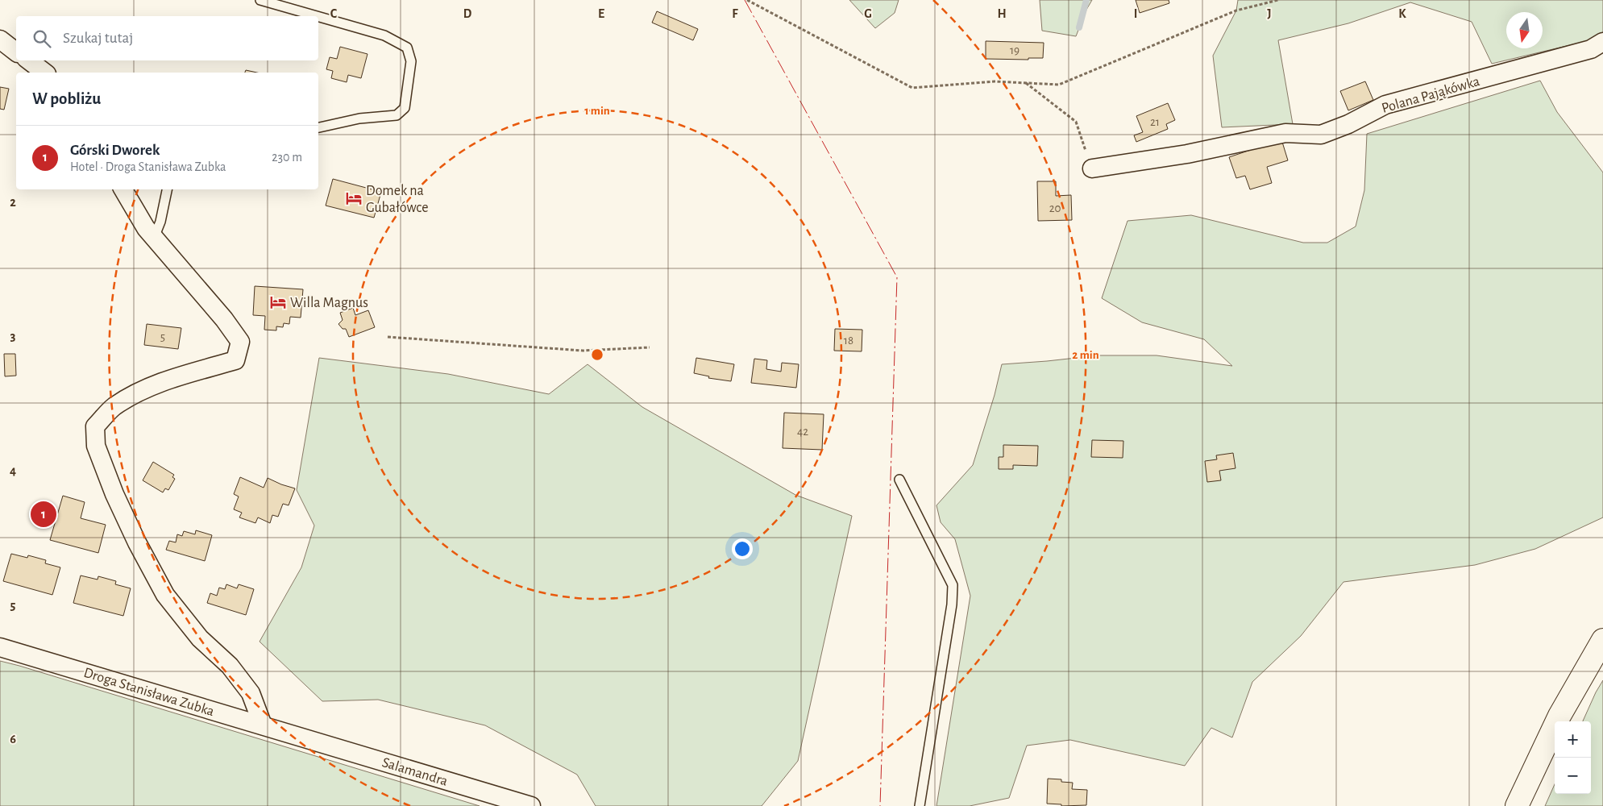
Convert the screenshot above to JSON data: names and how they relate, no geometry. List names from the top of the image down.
{
  "streets": {
    "street": ["Polana Pająkówka", "Droga Stanisława Zubka", "Salamandra"]
  },
  "crossings": [
    ["Droga Stanisława Zubka", "Salamandra"]
  ],
  "places": {
    "hotel": ["Domek na Gubałówce", "Willa Magnus"]
  },
  "house_numbers": [
    "19",
    "21",
    "20",
    "5",
    "18",
    "42"
  ],
  "north": "bottom",
  "page": {
    "search": "Szukaj tutaj",
    "heading": "W pobliżu",
    "list": [
      {
        "mark": "1",
        "name": "Górski Dworek",
        "note": "Hotel · Droga Stanisława Zubka",
        "value": "230 m"
      }
    ],
    "pins": "1",
    "map_buttons": ["+", "−"]
  },
  "grid": {
    "columns": [
      "C",
      "D",
      "E",
      "F",
      "G",
      "H",
      "I",
      "J",
      "K"
    ],
    "rows": [
      "2",
      "3",
      "4",
      "5",
      "6"
    ]
  },
  "rings": ["1 min", "2 min"]
}
